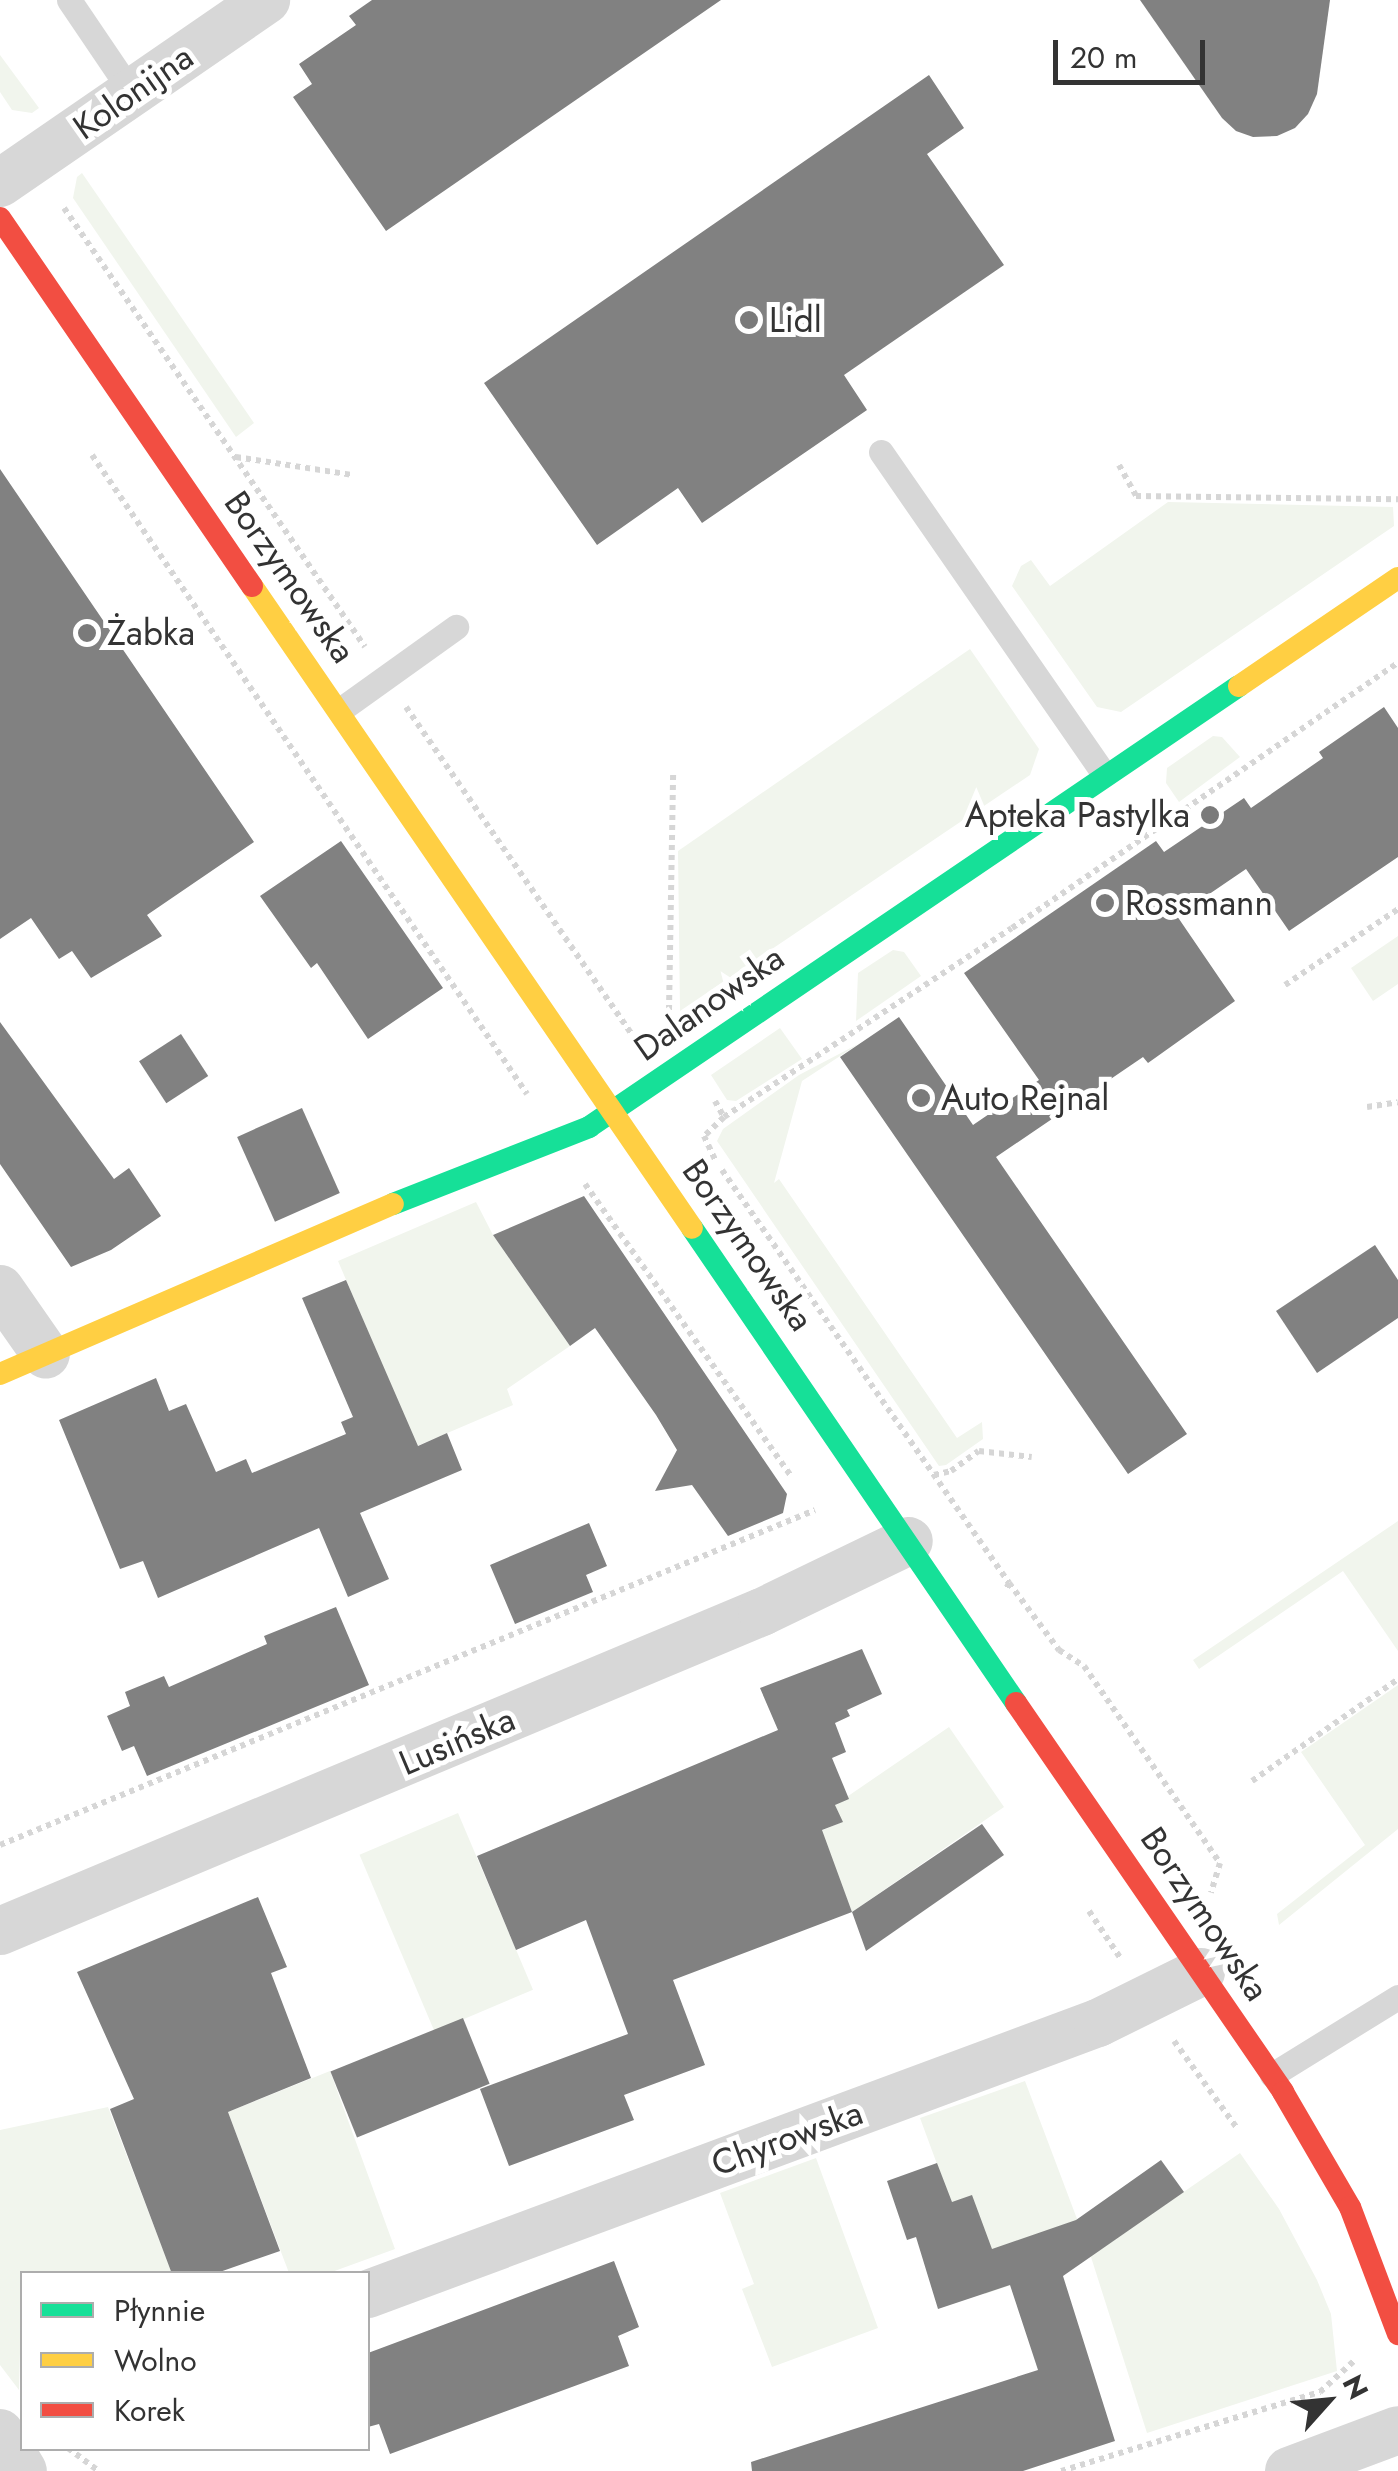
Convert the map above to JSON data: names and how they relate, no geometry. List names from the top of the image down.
{
  "streets": {
    "street": [
      "Kolonijna",
      "Borzymowska",
      "Dalanowska",
      "Lusińska",
      "Chyrowska"
    ]
  },
  "crossings": [
    ["Borzymowska", "Dalanowska"],
    ["Borzymowska", "Lusińska"],
    ["Borzymowska", "Chyrowska"]
  ],
  "places": [
    "Lidl",
    "Żabka",
    "Apteka Pastylka",
    "Rossmann",
    "Auto Rejnal"
  ],
  "legend": ["Płynnie", "Wolno", "Korek"],
  "scale_bar": "20 m",
  "north": "top right"
}
